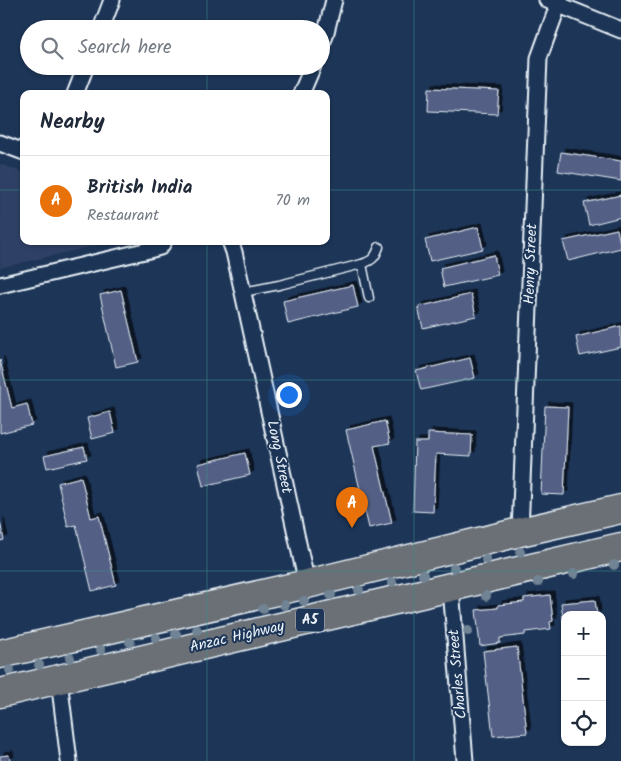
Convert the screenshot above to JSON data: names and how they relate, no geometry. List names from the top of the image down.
{
  "streets": {
    "highway": ["A5", "Anzac Highway"],
    "street": ["Henry Street", "Long Street", "Charles Street"]
  },
  "crossings": [
    ["Henry Street", "A5"],
    ["Long Street", "A5"],
    ["Anzac Highway", "Charles Street"]
  ],
  "page": {
    "search": "Search here",
    "heading": "Nearby",
    "list": [
      {
        "mark": "A",
        "name": "British India",
        "note": "Restaurant",
        "value": "70 m"
      }
    ],
    "pins": "A",
    "map_buttons": ["+", "−"]
  }
}
